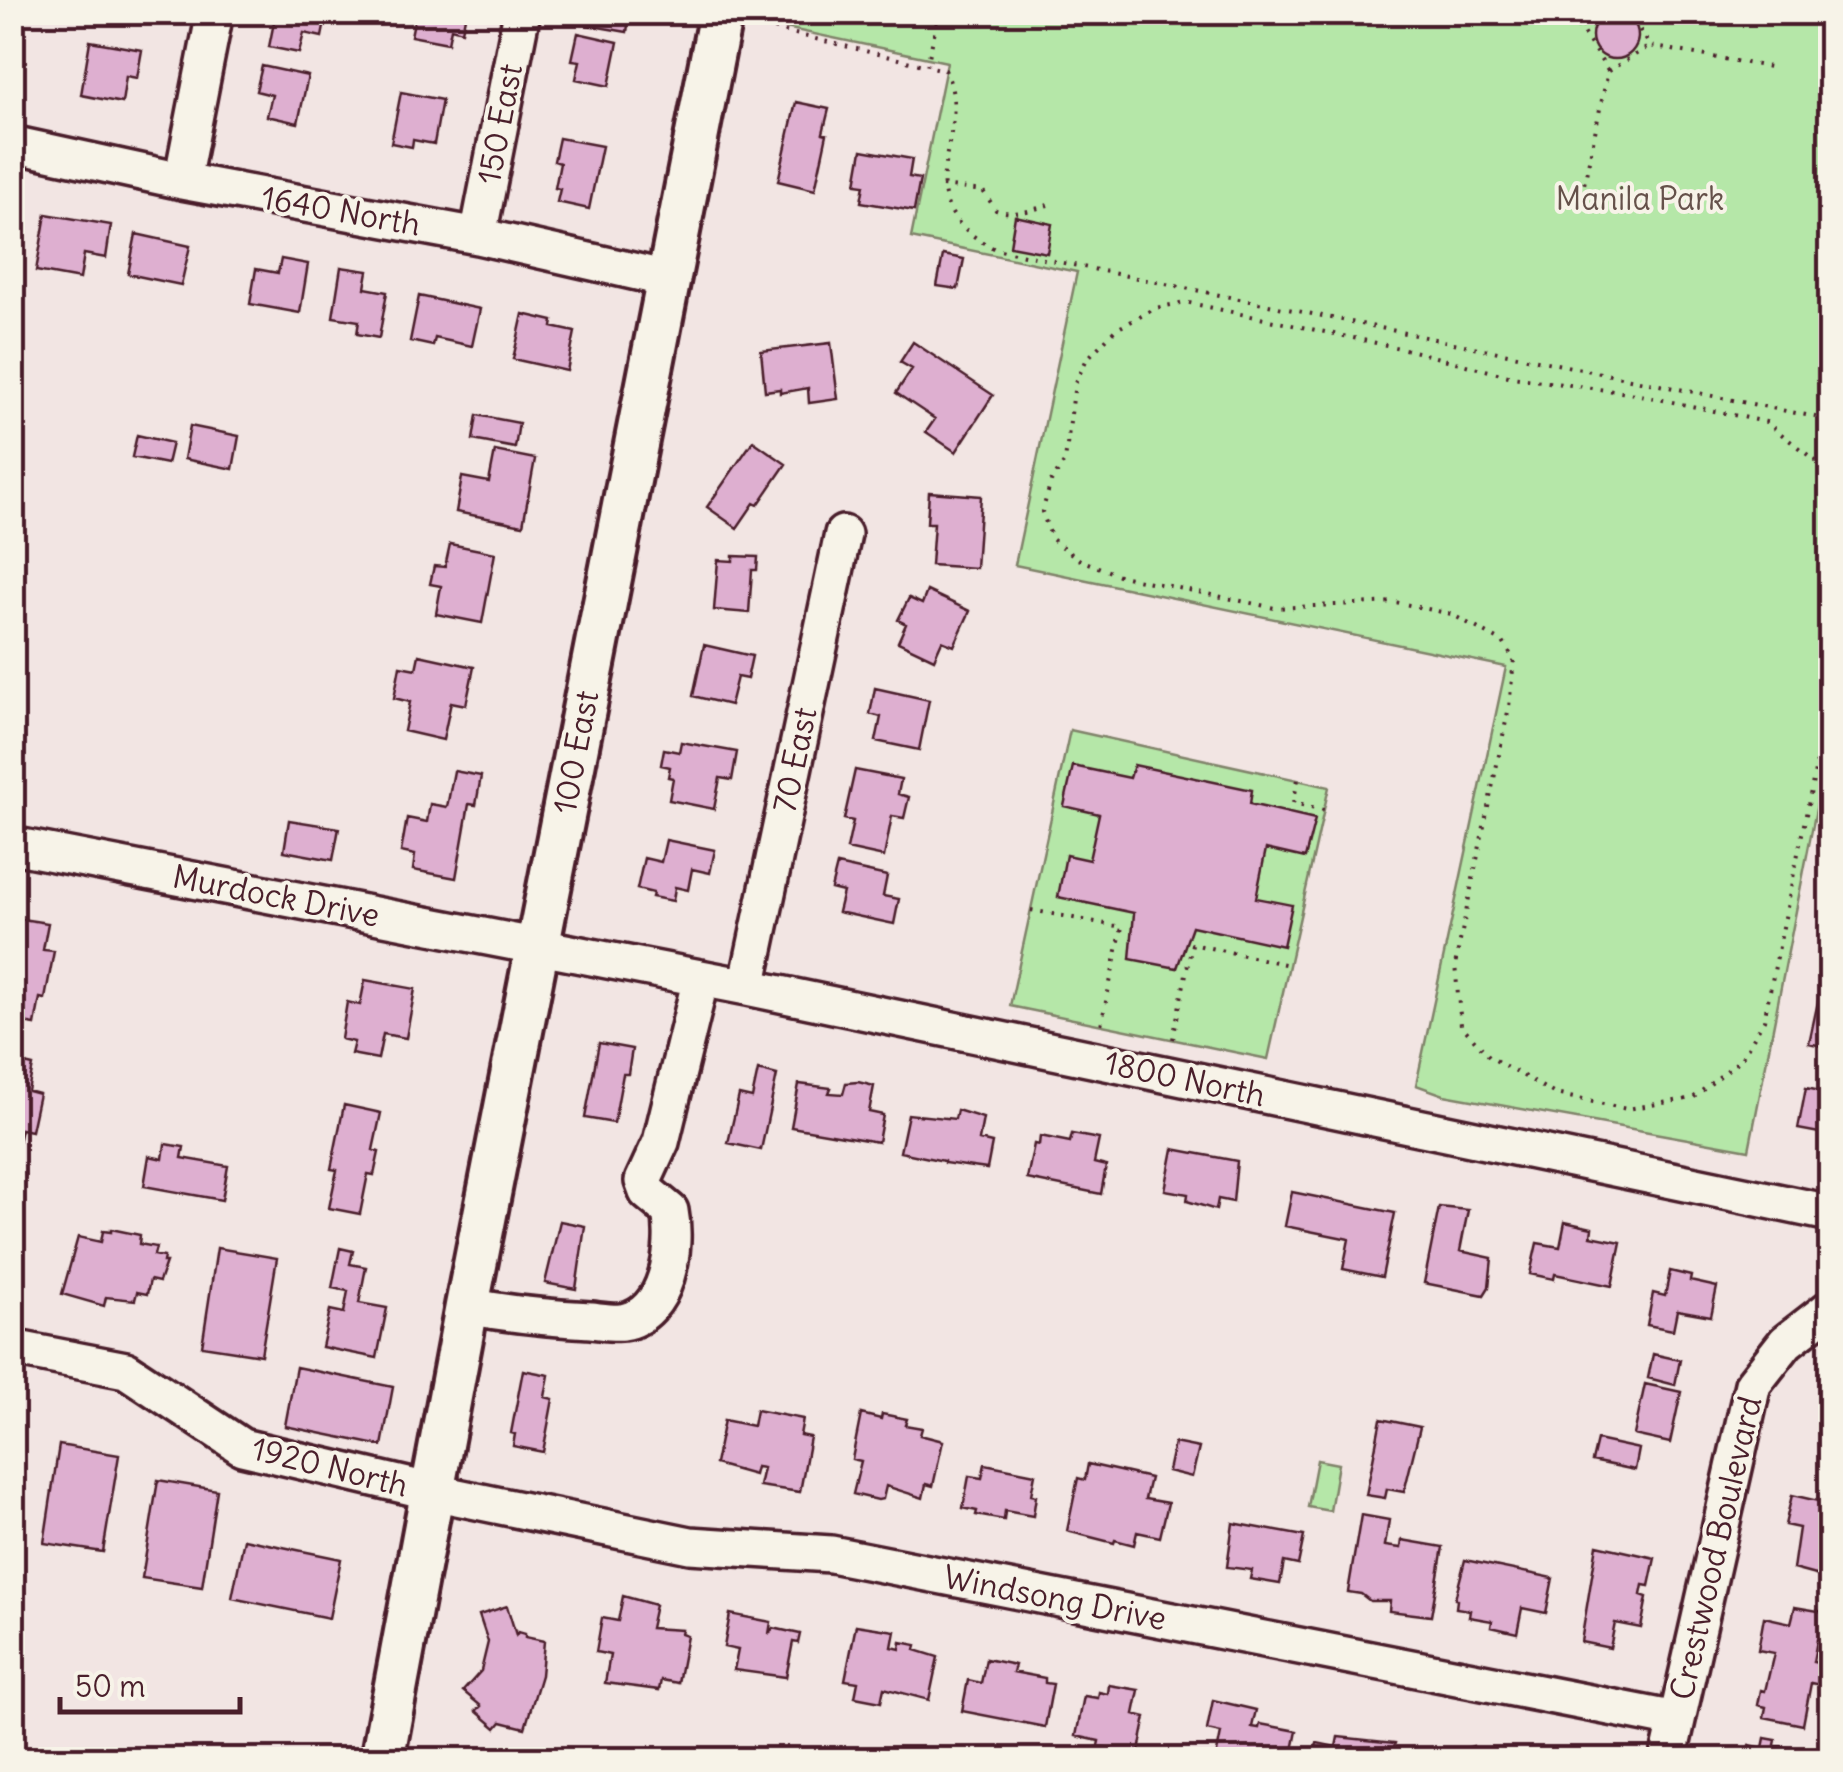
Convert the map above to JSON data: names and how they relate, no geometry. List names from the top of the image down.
{
  "streets": {
    "main road": ["100 East"],
    "street": [
      "150 East",
      "1640 North",
      "70 East",
      "Murdock Drive",
      "1800 North",
      "1920 North",
      "Crestwood Boulevard",
      "Windsong Drive"
    ]
  },
  "crossings": [
    ["150 East", "1640 North"],
    ["1640 North", "100 East"],
    ["100 East", "Murdock Drive"],
    ["100 East", "1800 North"],
    ["100 East", "1920 North"],
    ["100 East", "Windsong Drive"],
    ["70 East", "1800 North"],
    ["Murdock Drive", "1800 North"],
    ["1920 North", "Windsong Drive"],
    ["Crestwood Boulevard", "Windsong Drive"]
  ],
  "parks": ["Manila Park"],
  "scale_bar": "50 m"
}
